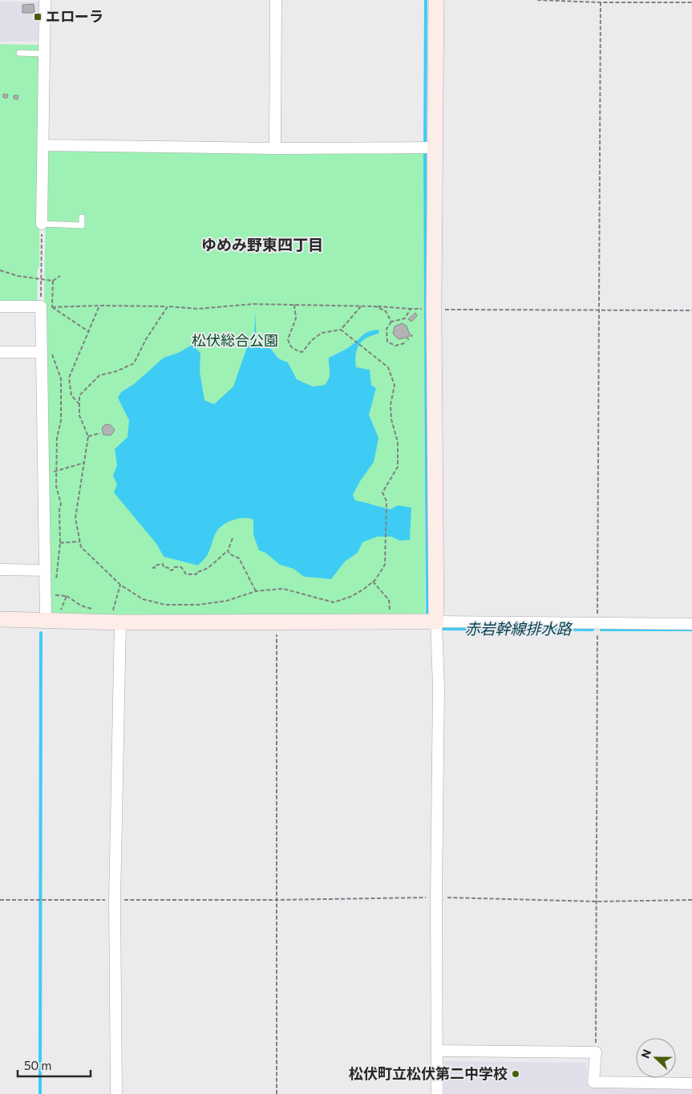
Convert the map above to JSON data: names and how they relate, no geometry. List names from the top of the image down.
{
  "districts": ["ゆめみ野東四丁目"],
  "water": ["赤岩幹線排水路"],
  "parks": ["松伏総合公園"],
  "places": {
    "transit": ["エローラ"],
    "other": ["松伏町立松伏第二中学校"]
  },
  "scale_bar": "50 m",
  "north": "left"
}
